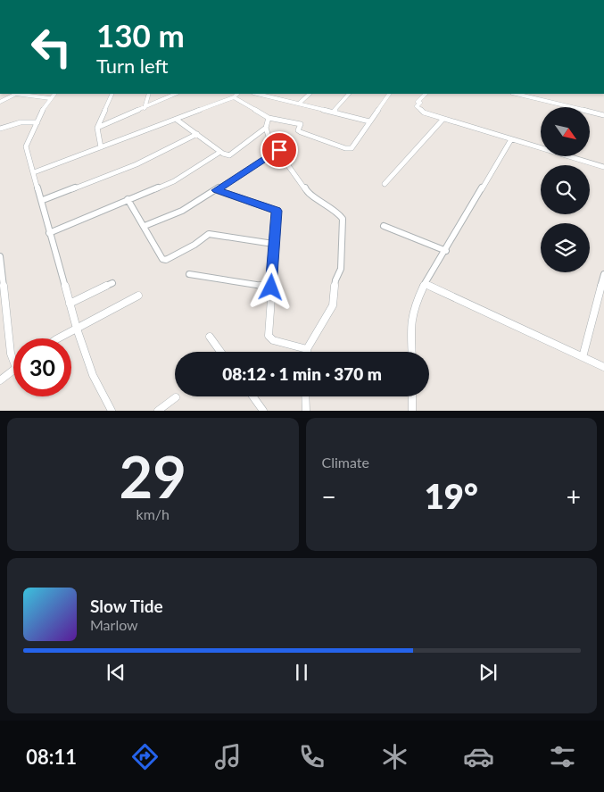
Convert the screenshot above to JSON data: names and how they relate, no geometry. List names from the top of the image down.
{
  "north": "bottom right",
  "page": {
    "turn": ["130 m", "Turn left"],
    "limit": "30",
    "trip": "08:12 · 1 min · 370 m",
    "tile": [
      ["29", "km/h"],
      "Climate"
    ],
    "heat": ["−", "19°", "+"],
    "song": ["Slow Tide", "Marlow"],
    "tabs": "08:11"
  }
}
